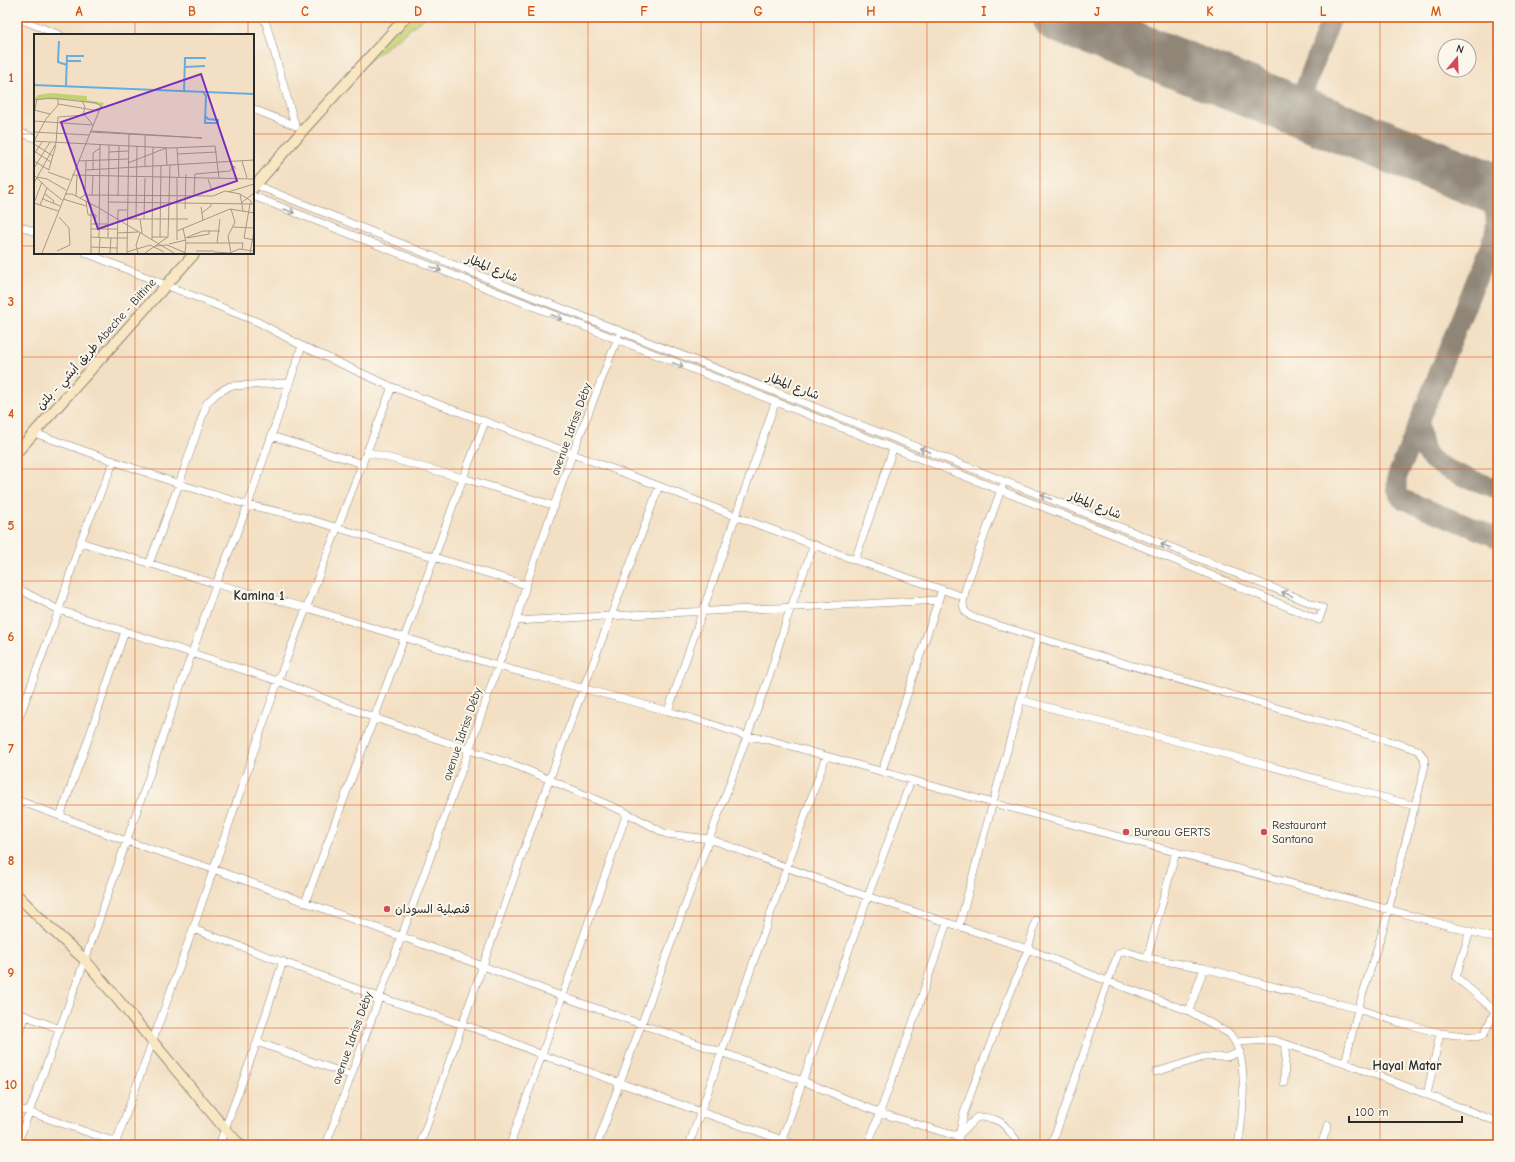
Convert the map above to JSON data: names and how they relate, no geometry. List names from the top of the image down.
{
  "streets": {
    "main road": ["طريق أبشي - بلتن Abeche - Biltine"],
    "street": ["شارع المطار", "avenue Idriss Déby"]
  },
  "crossings": [
    ["شارع المطار", "avenue Idriss Déby"]
  ],
  "districts": ["Kamina 1", "Hayal Matar"],
  "places": ["Bureau GERTS", "Restaurant Santana", "قنصلية السودان"],
  "scale_bar": "100 m",
  "north": "top",
  "grid": {
    "columns": [
      "A",
      "B",
      "C",
      "D",
      "E",
      "F",
      "G",
      "H",
      "I",
      "J",
      "K",
      "L",
      "M"
    ],
    "rows": [
      "1",
      "2",
      "3",
      "4",
      "5",
      "6",
      "7",
      "8",
      "9",
      "10"
    ]
  }
}
